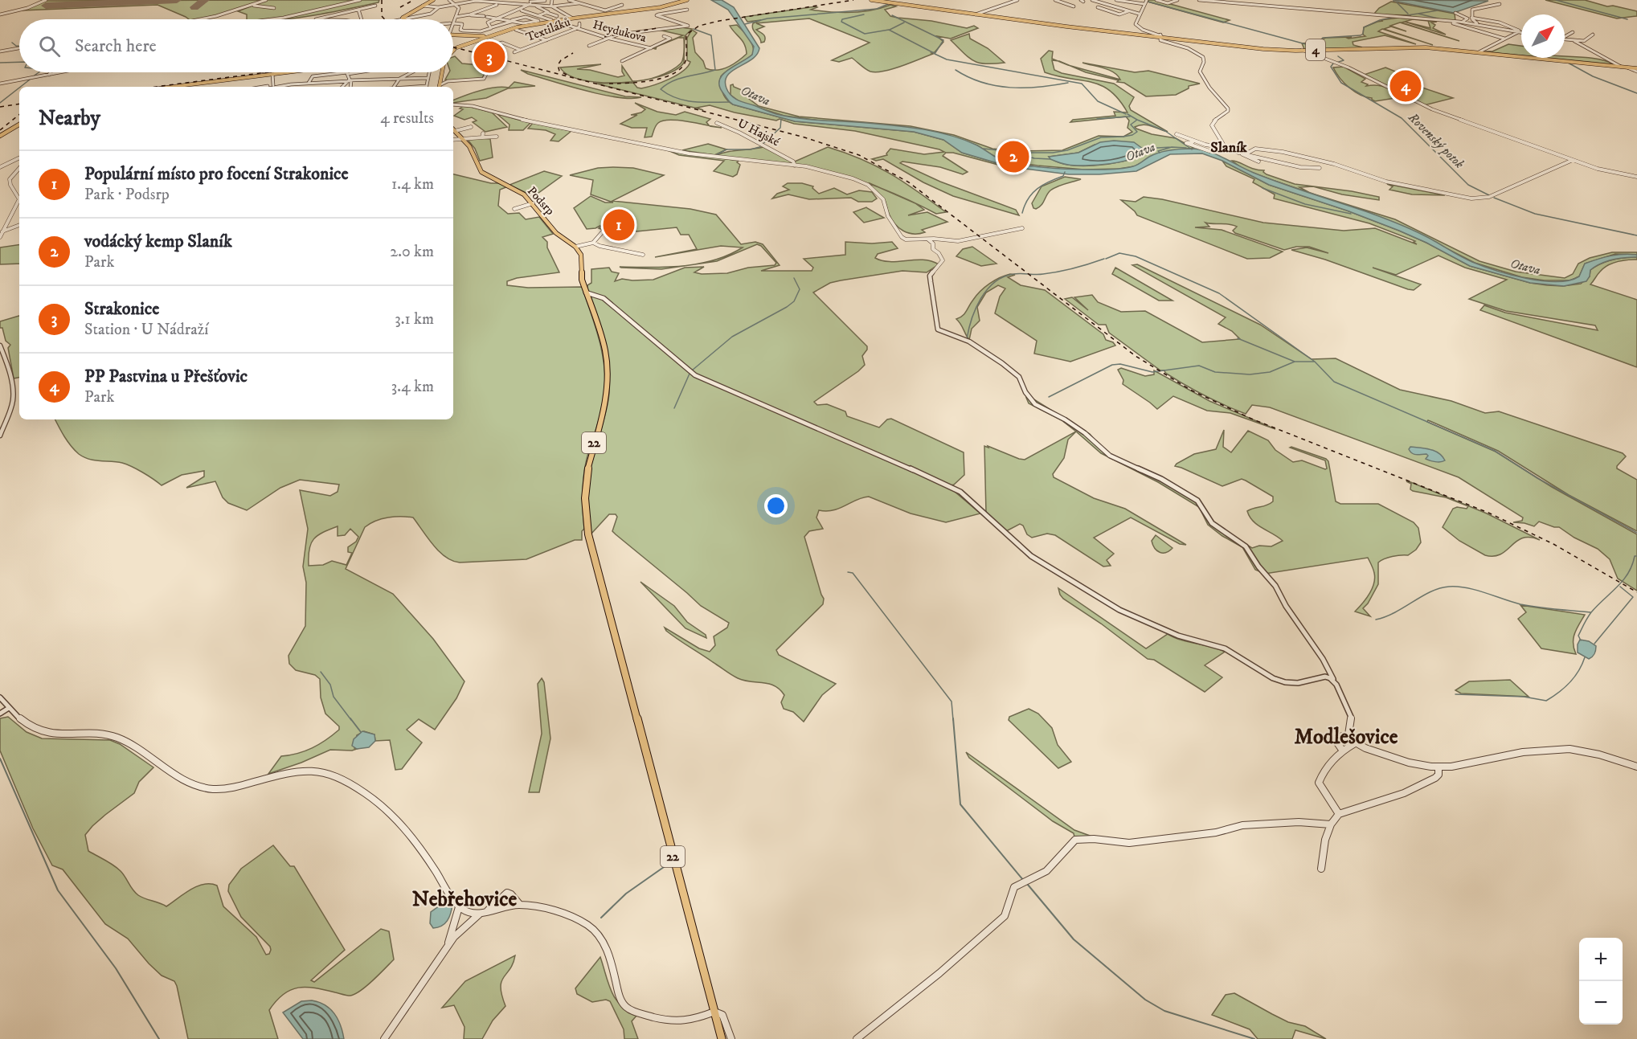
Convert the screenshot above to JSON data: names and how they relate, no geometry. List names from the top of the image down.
{
  "streets": {
    "main road": ["4", "Podsrp", "22"],
    "street": ["Textiláků", "Heydukova", "U Hajské"]
  },
  "crossings": [
    ["Textiláků", "Heydukova"],
    ["Podsrp", "22"]
  ],
  "districts": ["Slaník", "Modlešovice", "Nebřehovice"],
  "water": ["Otava", "Rovenský potok"],
  "north": "top right",
  "page": {
    "search": "Search here",
    "pins": [
      "3",
      "4",
      "2",
      "1"
    ],
    "heading": ["Nearby", "4 results"],
    "list": [
      {
        "mark": "1",
        "name": "Populární místo pro focení Strakonice",
        "note": "Park · Podsrp",
        "value": "1.4 km"
      },
      {
        "mark": "2",
        "name": "vodácký kemp Slaník",
        "note": "Park",
        "value": "2.0 km"
      },
      {
        "mark": "3",
        "name": "Strakonice",
        "note": "Station · U Nádraží",
        "value": "3.1 km"
      },
      {
        "mark": "4",
        "name": "PP Pastvina u Přešťovic",
        "note": "Park",
        "value": "3.4 km"
      }
    ],
    "map_buttons": ["+", "−"]
  }
}
